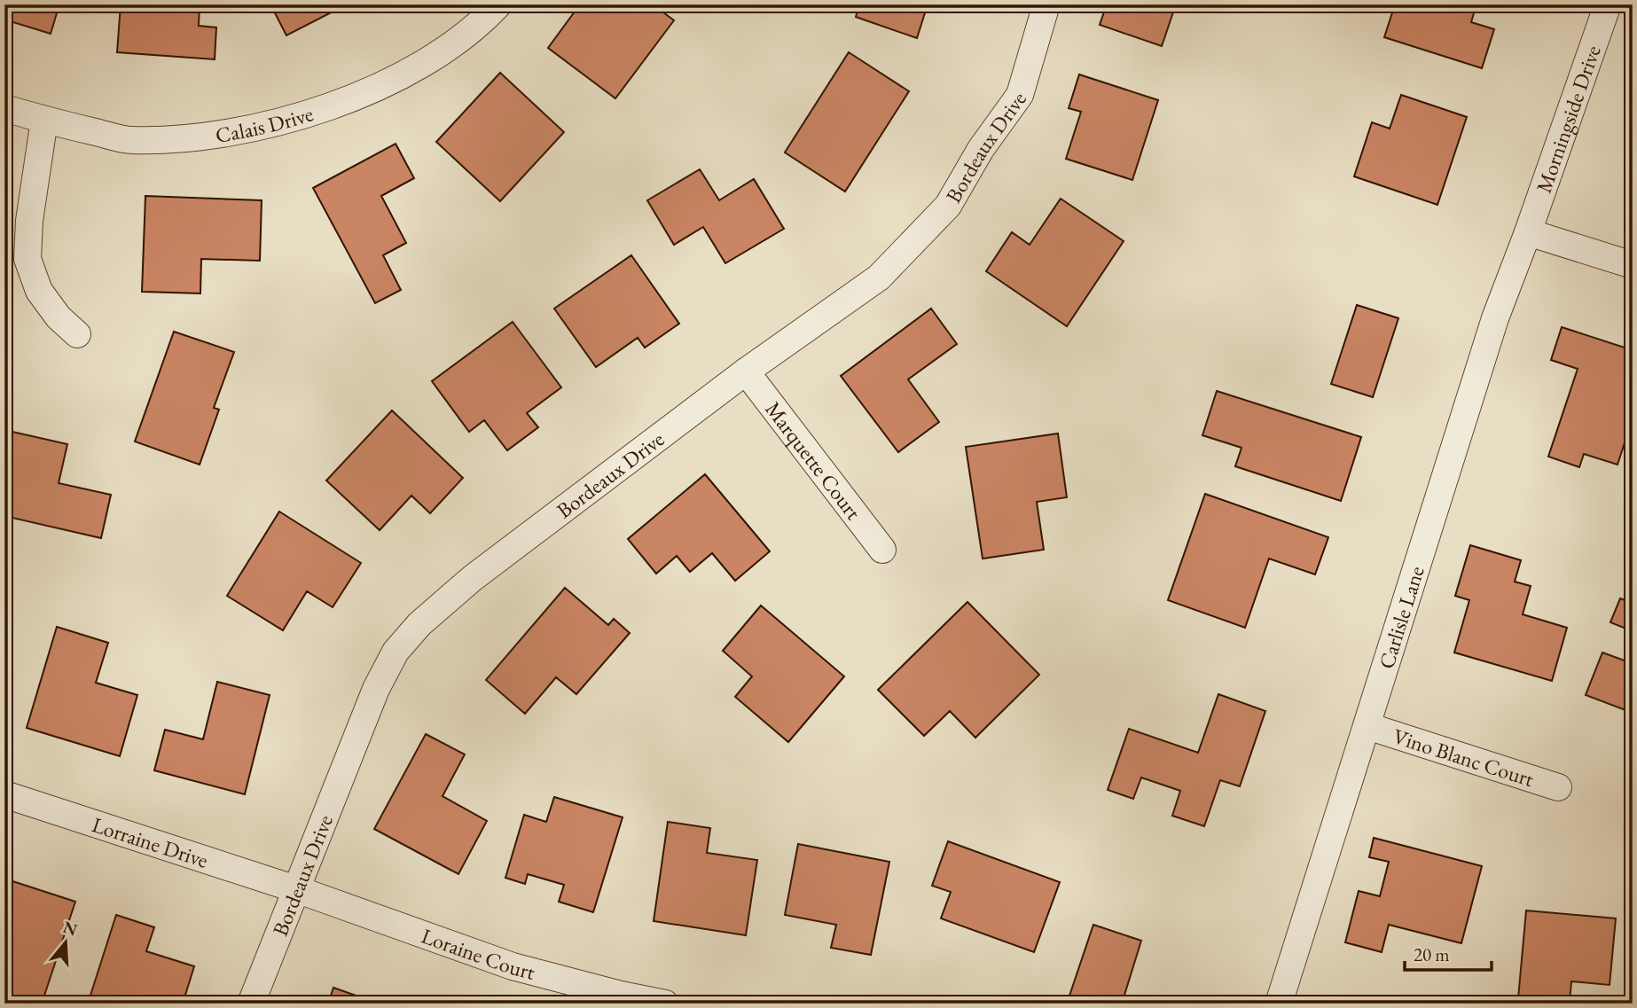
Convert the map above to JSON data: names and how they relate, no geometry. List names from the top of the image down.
{
  "streets": {
    "street": [
      "Morningside Drive",
      "Calais Drive",
      "Bordeaux Drive",
      "Marquette Court",
      "Carlisle Lane",
      "Vino Blanc Court",
      "Lorraine Drive",
      "Loraine Court"
    ]
  },
  "crossings": [
    ["Morningside Drive", "Carlisle Lane"],
    ["Bordeaux Drive", "Marquette Court"],
    ["Bordeaux Drive", "Lorraine Drive"],
    ["Bordeaux Drive", "Loraine Court"],
    ["Carlisle Lane", "Vino Blanc Court"],
    ["Lorraine Drive", "Loraine Court"]
  ],
  "scale_bar": "20 m",
  "north": "top"
}
